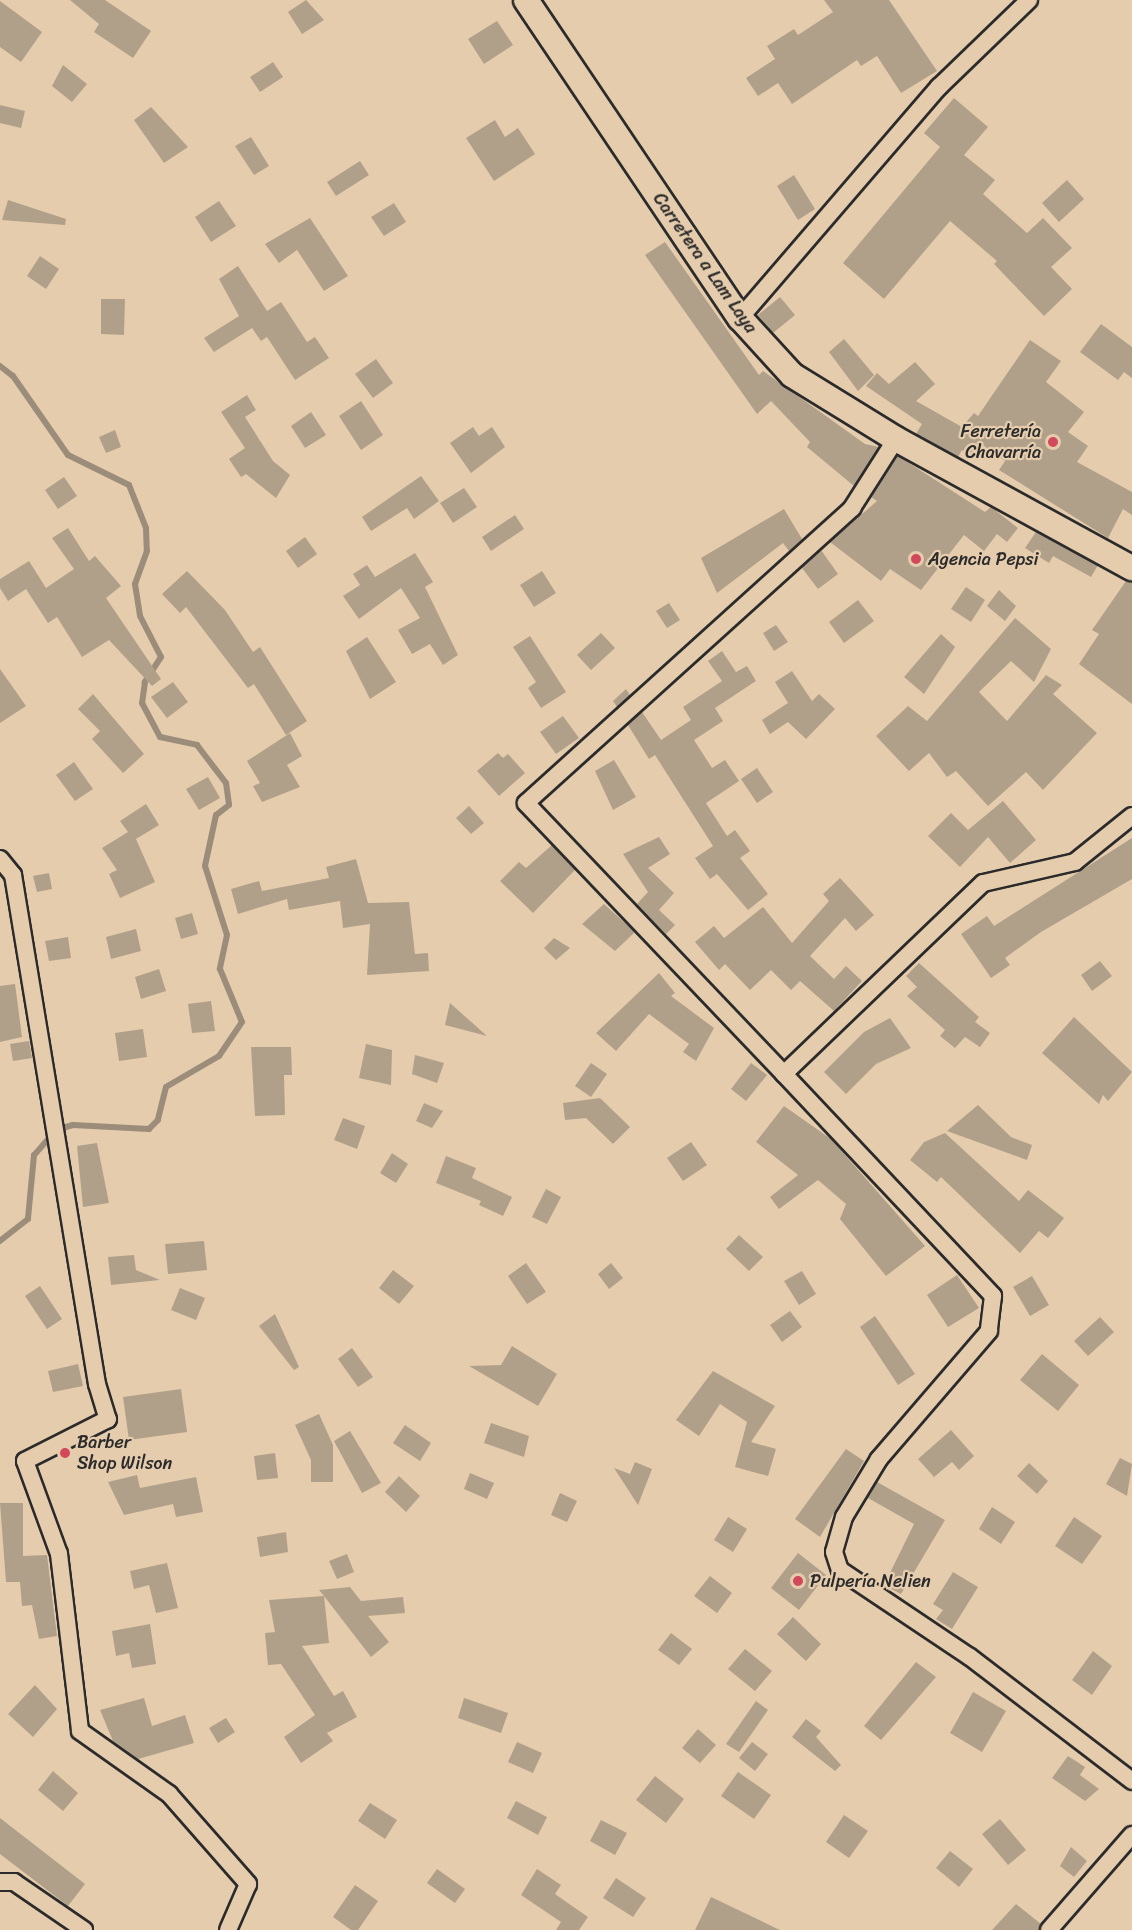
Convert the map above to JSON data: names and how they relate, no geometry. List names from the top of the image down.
{
  "streets": {
    "main road": ["Carretera a Lam Laya"]
  },
  "places": [
    "Ferretería Chavarría",
    "Agencia Pepsi",
    "Barber Shop Wilson",
    "Pulpería Nelien"
  ]
}
